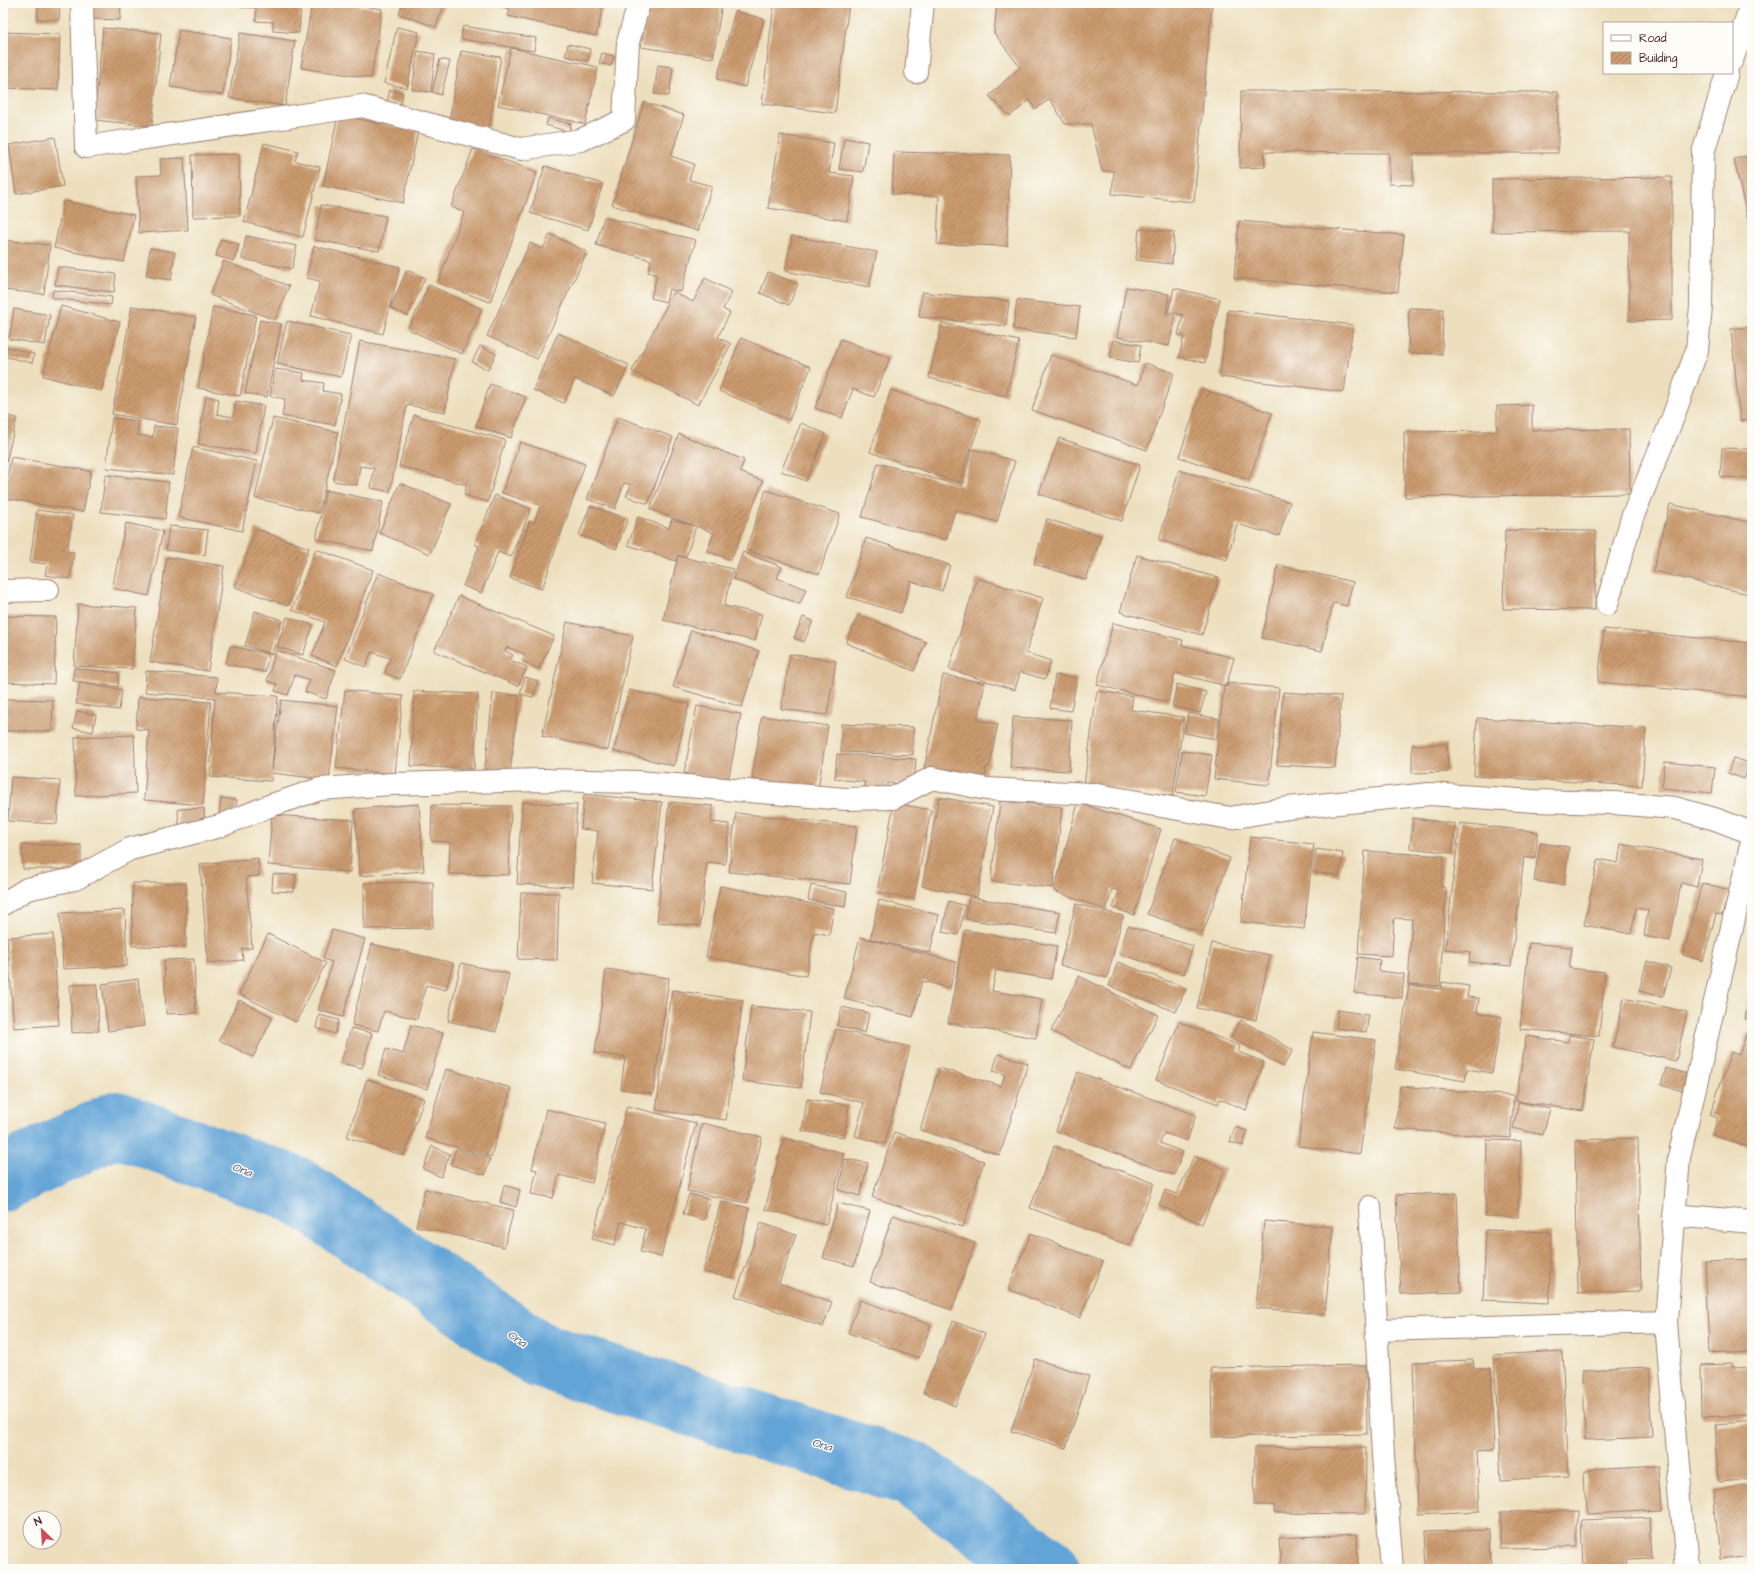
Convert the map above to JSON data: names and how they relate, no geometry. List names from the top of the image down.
{
  "water": ["Ona"],
  "legend": ["Road", "Building"],
  "north": "top left"
}
